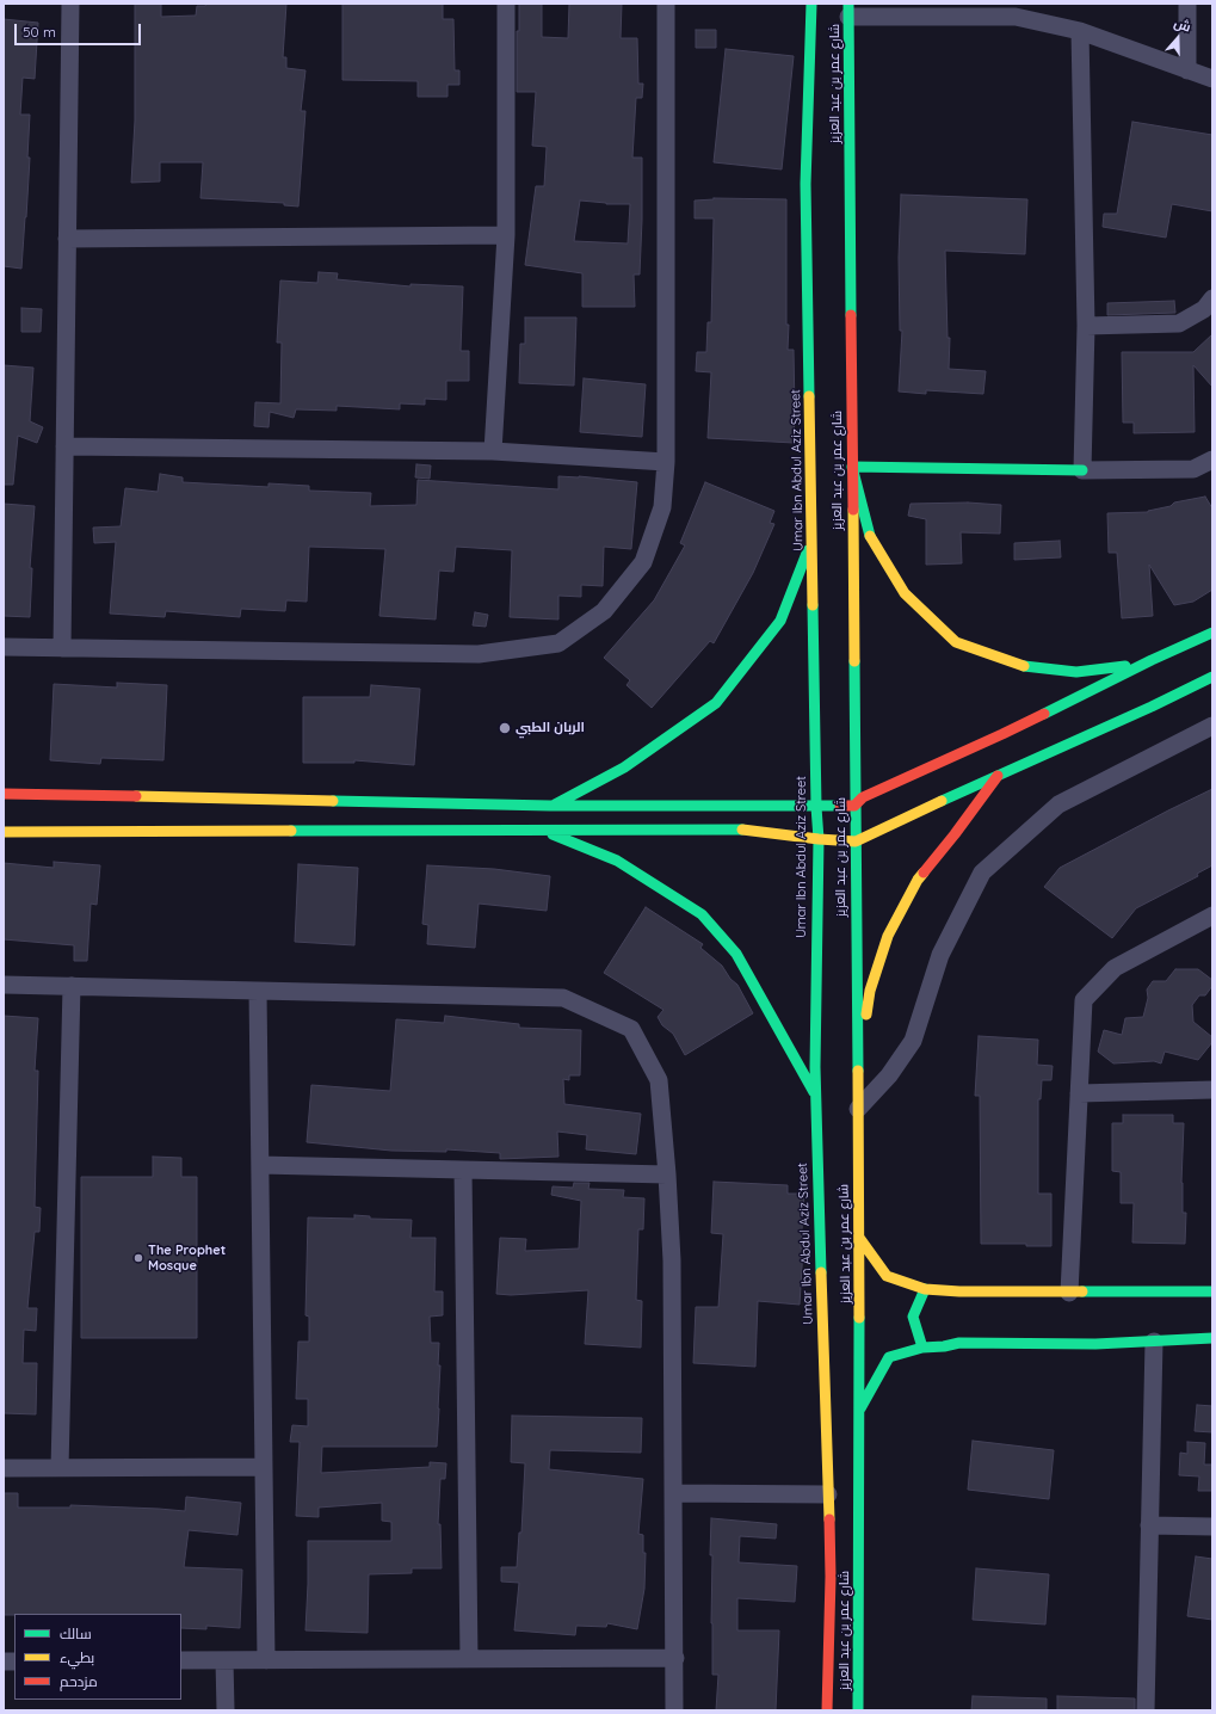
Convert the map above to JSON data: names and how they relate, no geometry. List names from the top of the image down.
{
  "streets": {
    "street": ["شارع عمر بن عبد العزيز", "Umar Ibn Abdul Aziz Street"]
  },
  "places": ["الربان الطبي", "The Prophet Mosque"],
  "legend": ["سالك", "بطيء", "مزدحم"],
  "scale_bar": "50 m",
  "north": "top"
}
